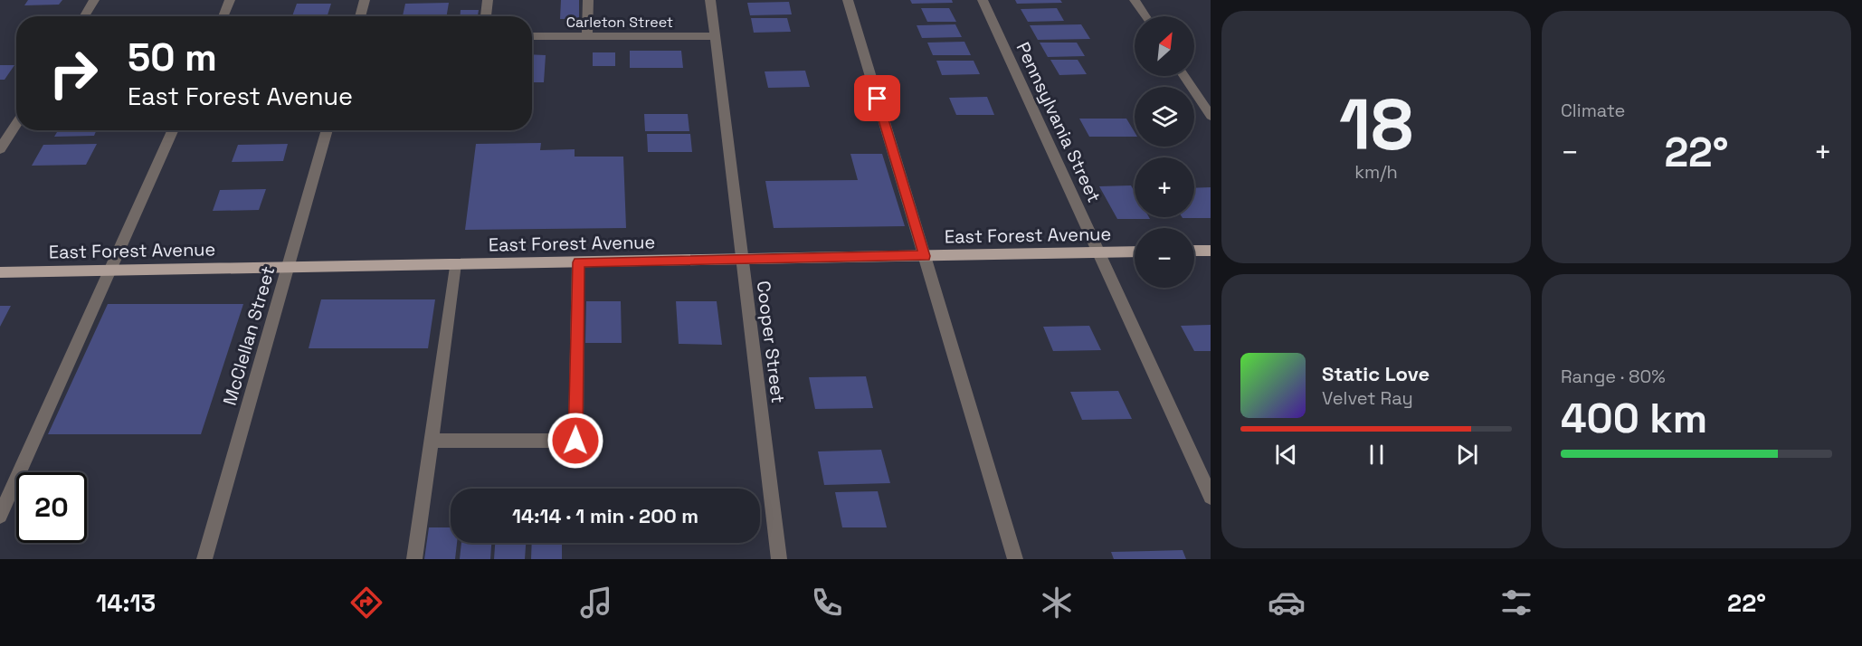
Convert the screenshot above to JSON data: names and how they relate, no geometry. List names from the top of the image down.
{
  "streets": {
    "main road": ["East Forest Avenue"],
    "street": [
      "Carleton Street",
      "Pennsylvania Street",
      "McClellan Street",
      "Cooper Street"
    ]
  },
  "crossings": [
    ["Carleton Street", "Cooper Street"],
    ["Pennsylvania Street", "East Forest Avenue"],
    ["East Forest Avenue", "McClellan Street"],
    ["East Forest Avenue", "Cooper Street"]
  ],
  "north": "top right",
  "page": {
    "tile": [
      ["18", "km/h"],
      "Climate",
      ["Range · 80%", "400 km"]
    ],
    "map_buttons": ["+", "−"],
    "turn": ["50 m", "East Forest Avenue"],
    "heat": ["−", "22°", "+"],
    "song": ["Static Love", "Velvet Ray"],
    "limit": "20",
    "trip": "14:14 · 1 min · 200 m",
    "tabs": ["14:13", "22°"]
  }
}
